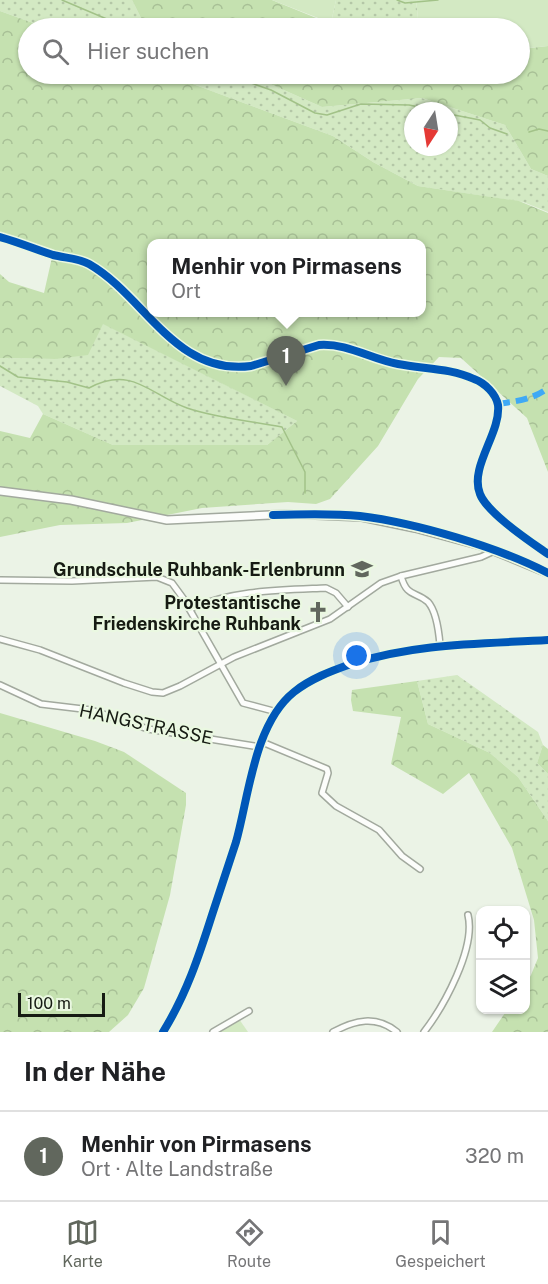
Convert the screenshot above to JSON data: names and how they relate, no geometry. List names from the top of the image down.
{
  "streets": {
    "street": ["HANGSTRASSE"]
  },
  "places": {
    "school or university": ["Grundschule Ruhbank-Erlenbrunn"],
    "church": ["Protestantische Friedenskirche Ruhbank"]
  },
  "scale_bar": "100 m",
  "north": "bottom",
  "page": {
    "search": "Hier suchen",
    "popup": ["Menhir von Pirmasens", "Ort"],
    "pins": "1",
    "scale": "100 m",
    "heading": "In der Nähe",
    "list": [
      {
        "mark": "1",
        "name": "Menhir von Pirmasens",
        "note": "Ort · Alte Landstraße",
        "value": "320 m"
      }
    ],
    "nav": ["Karte", "Route", "Gespeichert"]
  }
}
